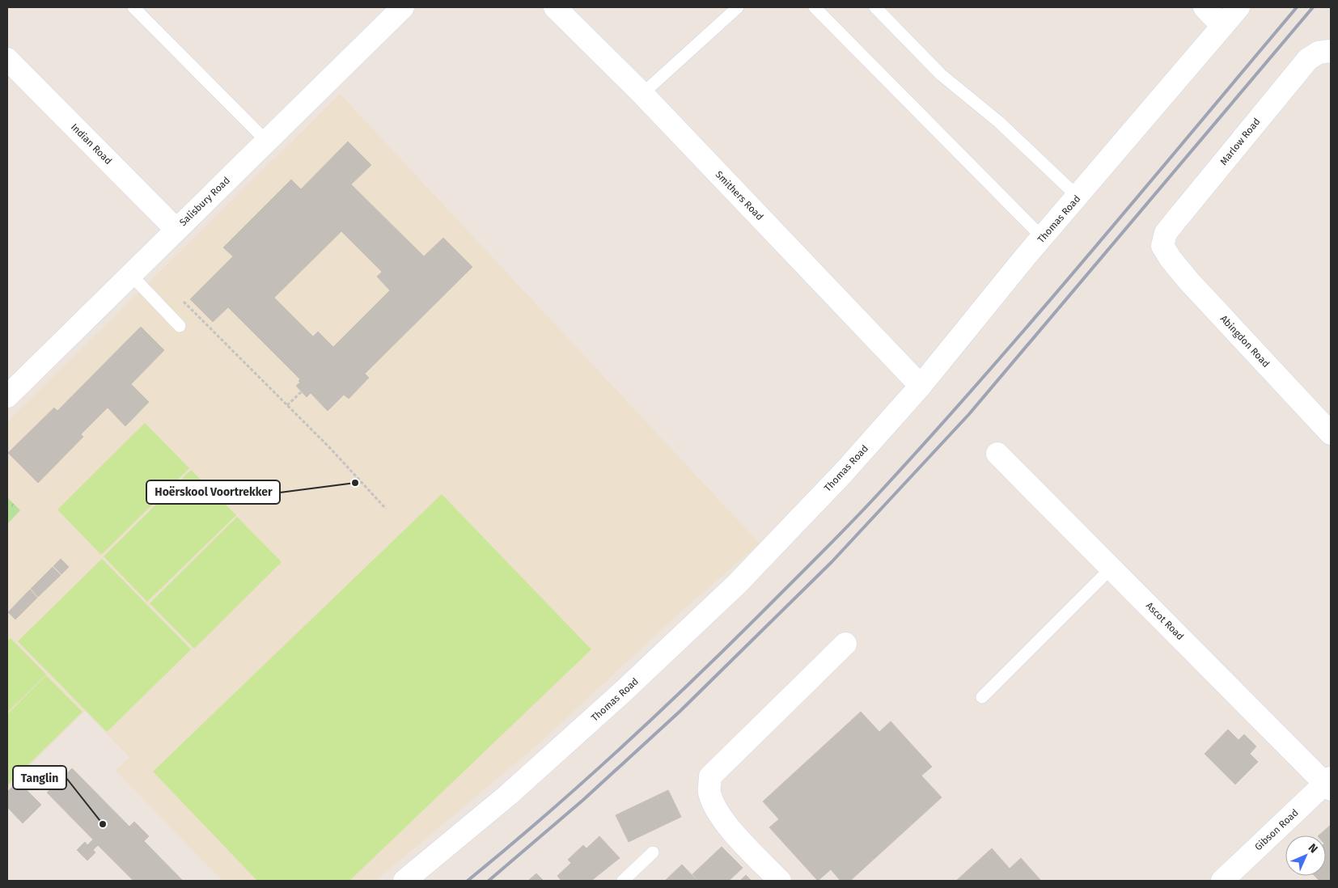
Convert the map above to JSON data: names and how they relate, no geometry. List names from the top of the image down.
{
  "streets": {
    "street": [
      "Marlow Road",
      "Indian Road",
      "Smithers Road",
      "Salisbury Road",
      "Thomas Road",
      "Abingdon Road",
      "Ascot Road",
      "Gibson Road"
    ]
  },
  "crossings": [
    ["Marlow Road", "Abingdon Road"],
    ["Indian Road", "Salisbury Road"],
    ["Smithers Road", "Thomas Road"],
    ["Ascot Road", "Gibson Road"]
  ],
  "places": ["Hoërskool Voortrekker", "Tanglin"],
  "north": "top right"
}
